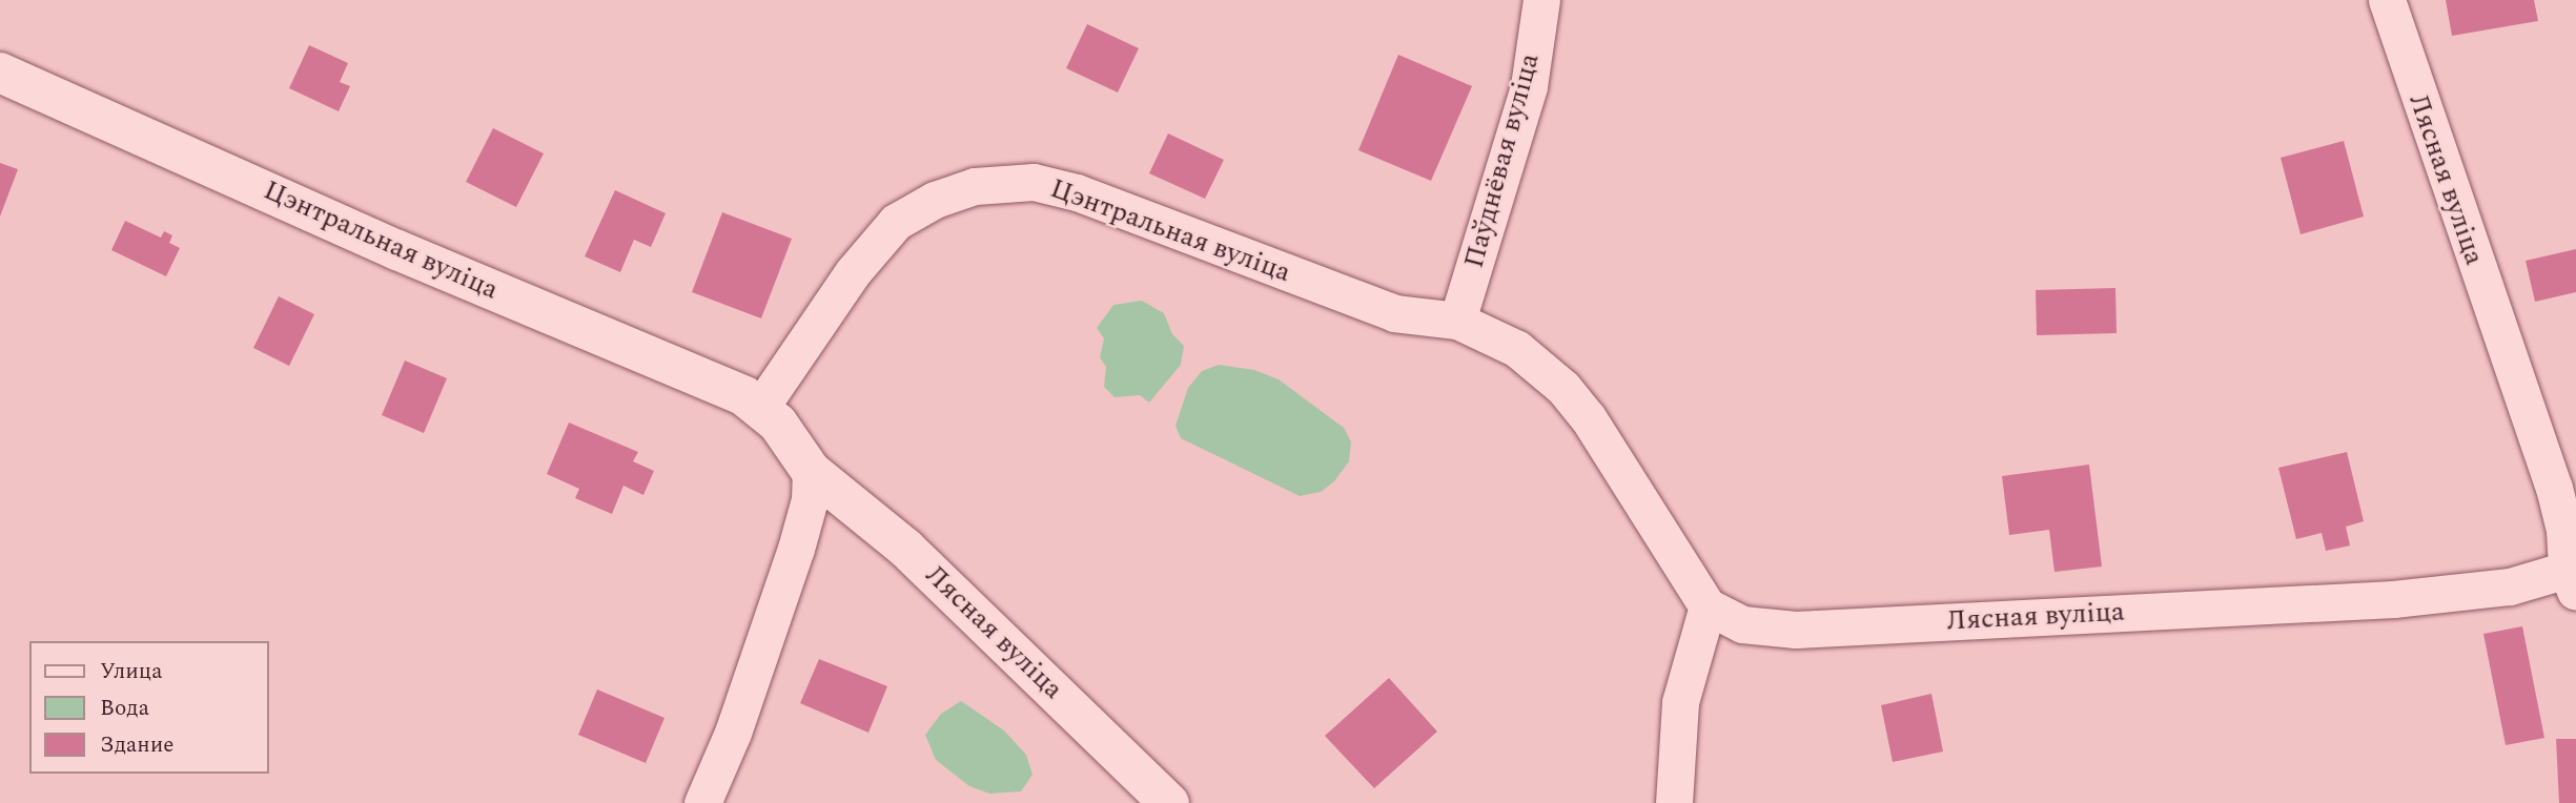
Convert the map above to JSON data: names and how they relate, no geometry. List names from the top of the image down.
{
  "streets": {
    "street": ["Паўднёвая вуліца", "Лясная вуліца", "Цэнтральная вуліца"]
  },
  "crossings": [
    ["Паўднёвая вуліца", "Цэнтральная вуліца"],
    ["Лясная вуліца", "Цэнтральная вуліца"]
  ],
  "legend": ["Улица", "Вода", "Здание"]
}
